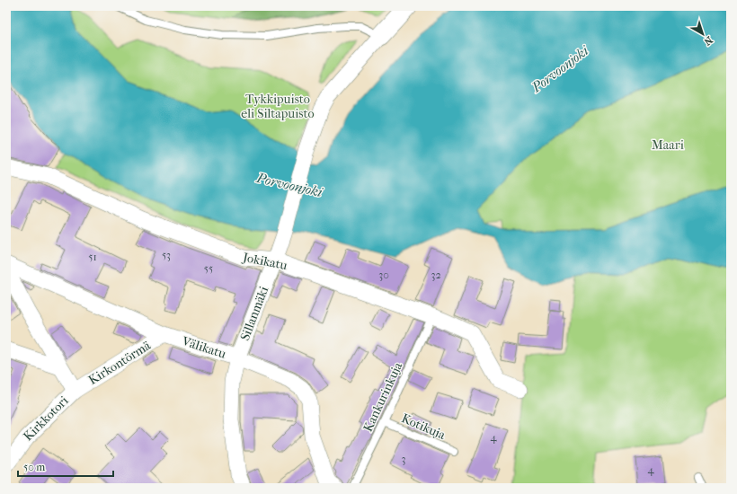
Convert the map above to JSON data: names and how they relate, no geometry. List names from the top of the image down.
{
  "streets": {
    "street": [
      "Jokikatu",
      "Sillanmäki",
      "Välikatu",
      "Kirkontörmä",
      "Kirkkotori"
    ],
    "lane": ["Kankurinkuja", "Kotikuja"]
  },
  "crossings": [
    ["Jokikatu", "Sillanmäki"],
    ["Jokikatu", "Kankurinkuja"],
    ["Sillanmäki", "Välikatu"],
    ["Välikatu", "Kirkontörmä"],
    ["Kirkontörmä", "Kirkkotori"],
    ["Kankurinkuja", "Kotikuja"]
  ],
  "water": ["Porvoonjoki"],
  "parks": ["Tykkipuisto eli Siltapuisto", "Maari"],
  "house_numbers": [
    "53",
    "51",
    "55",
    "30",
    "32",
    "4",
    "3",
    "4"
  ],
  "scale_bar": "50 m",
  "north": "bottom right"
}
